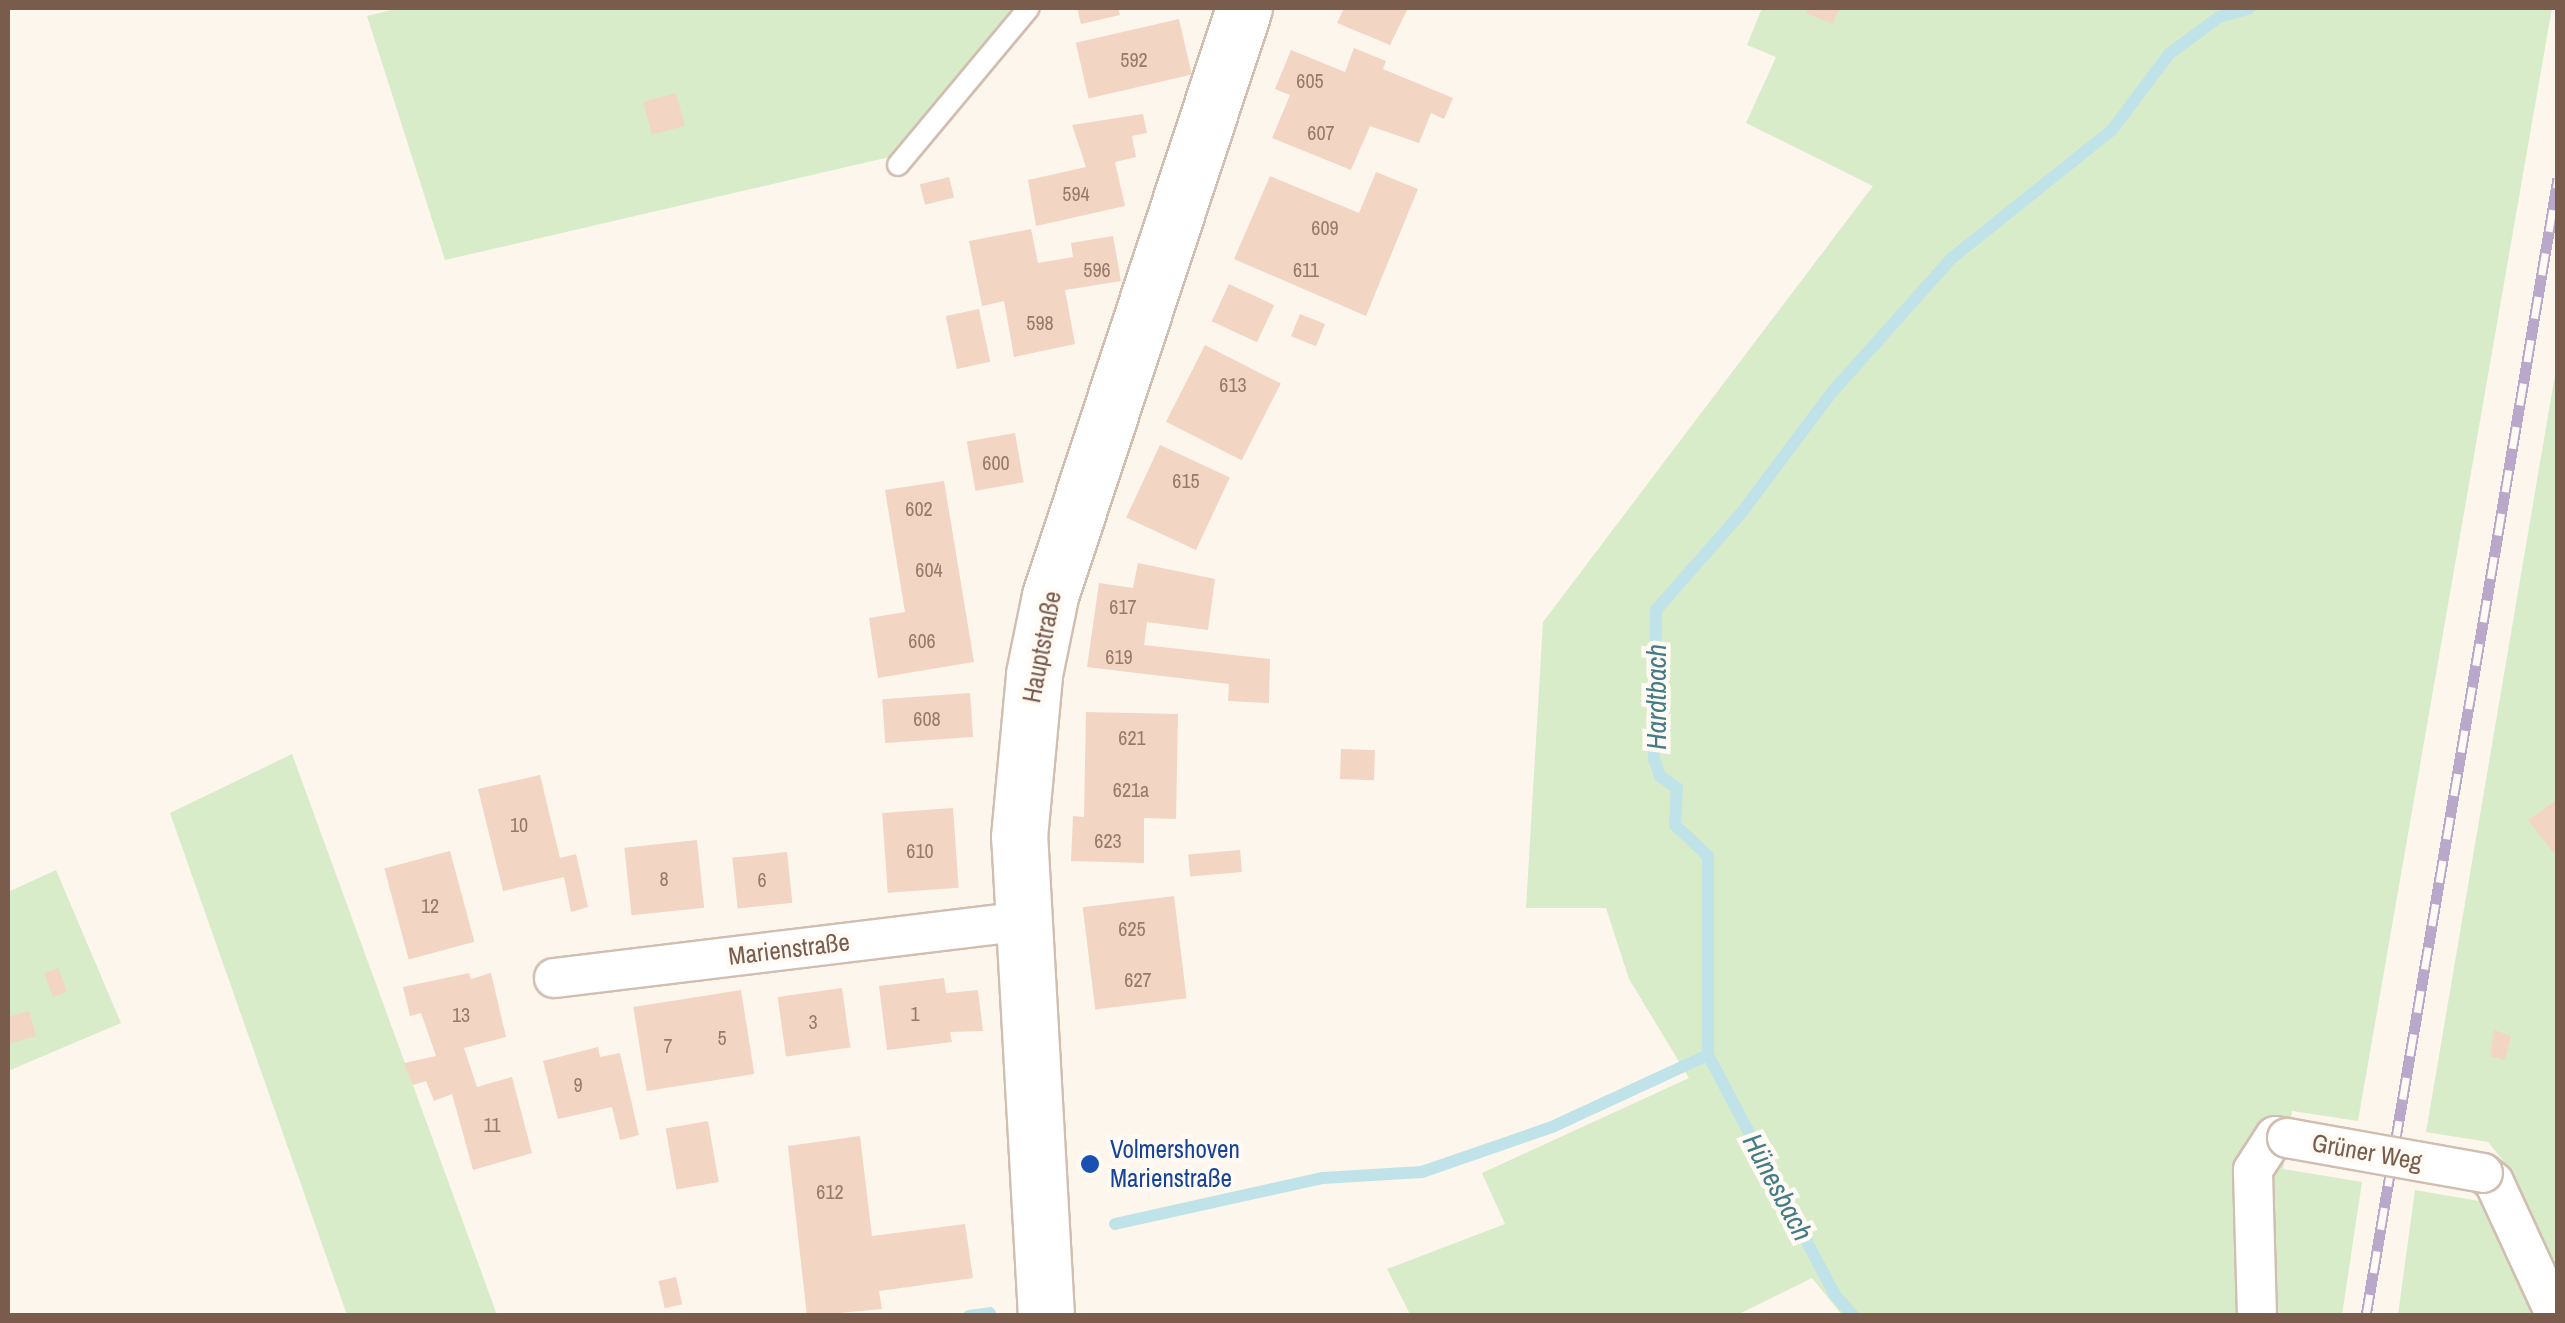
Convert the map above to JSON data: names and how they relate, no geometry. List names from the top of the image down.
{
  "streets": {
    "main road": ["Hauptstraße"],
    "street": ["Marienstraße", "Grüner Weg"]
  },
  "crossings": [
    ["Hauptstraße", "Marienstraße"]
  ],
  "water": ["Hardtbach", "Hünesbach"],
  "places": ["Volmershoven Marienstraße"],
  "house_numbers": [
    "592",
    "605",
    "607",
    "594",
    "609",
    "596",
    "611",
    "598",
    "613",
    "600",
    "615",
    "602",
    "604",
    "617",
    "606",
    "619",
    "608",
    "621",
    "621a",
    "10",
    "623",
    "610",
    "8",
    "6",
    "12",
    "625",
    "627",
    "1",
    "13",
    "3",
    "5",
    "7",
    "9",
    "11",
    "612"
  ]
}
